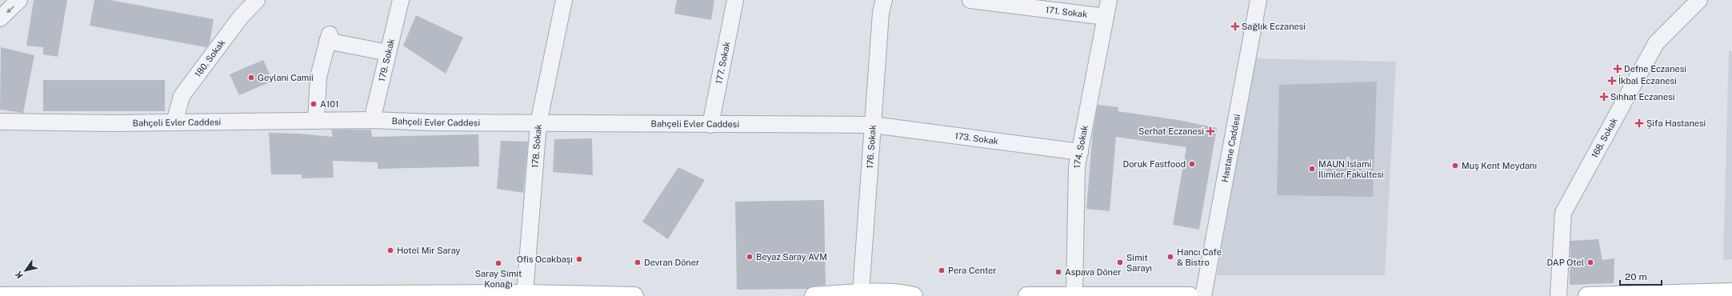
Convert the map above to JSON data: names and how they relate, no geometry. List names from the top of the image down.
{
  "streets": {
    "street": [
      "171. Sokak",
      "180. Sokak",
      "179. Sokak",
      "177. Sokak",
      "Bahçeli Evler Caddesi",
      "168. Sokak",
      "173. Sokak",
      "178. Sokak",
      "176. Sokak",
      "174. Sokak",
      "Hastane Caddesi"
    ]
  },
  "crossings": [
    ["171. Sokak", "174. Sokak"],
    ["180. Sokak", "Bahçeli Evler Caddesi"],
    ["179. Sokak", "Bahçeli Evler Caddesi"],
    ["177. Sokak", "Bahçeli Evler Caddesi"],
    ["Bahçeli Evler Caddesi", "173. Sokak"],
    ["Bahçeli Evler Caddesi", "178. Sokak"],
    ["Bahçeli Evler Caddesi", "176. Sokak"],
    ["173. Sokak", "176. Sokak"],
    ["173. Sokak", "174. Sokak"]
  ],
  "places": {
    "health": [
      "Sağlık Eczanesi",
      "Defne Eczanesi",
      "İkbal Eczanesi",
      "Sıhhat Eczanesi",
      "Şifa Hastanesi",
      "Serhat Eczanesi"
    ],
    "other": [
      "Geylani Camii",
      "A101",
      "Doruk Fastfood",
      "Muş Kent Meydanı",
      "MAUN İslami İlimler Fakültesi",
      "Hotel Mir Saray",
      "Beyaz Saray AVM",
      "Hancı Cafe & Bistro",
      "Ofis Ocakbaşı",
      "Devran Döner",
      "Simit Sarayı",
      "DAP Otel",
      "Saray Simit Konağı",
      "Pera Center",
      "Aspava Döner"
    ]
  },
  "scale_bar": "20 m",
  "north": "bottom left"
}
